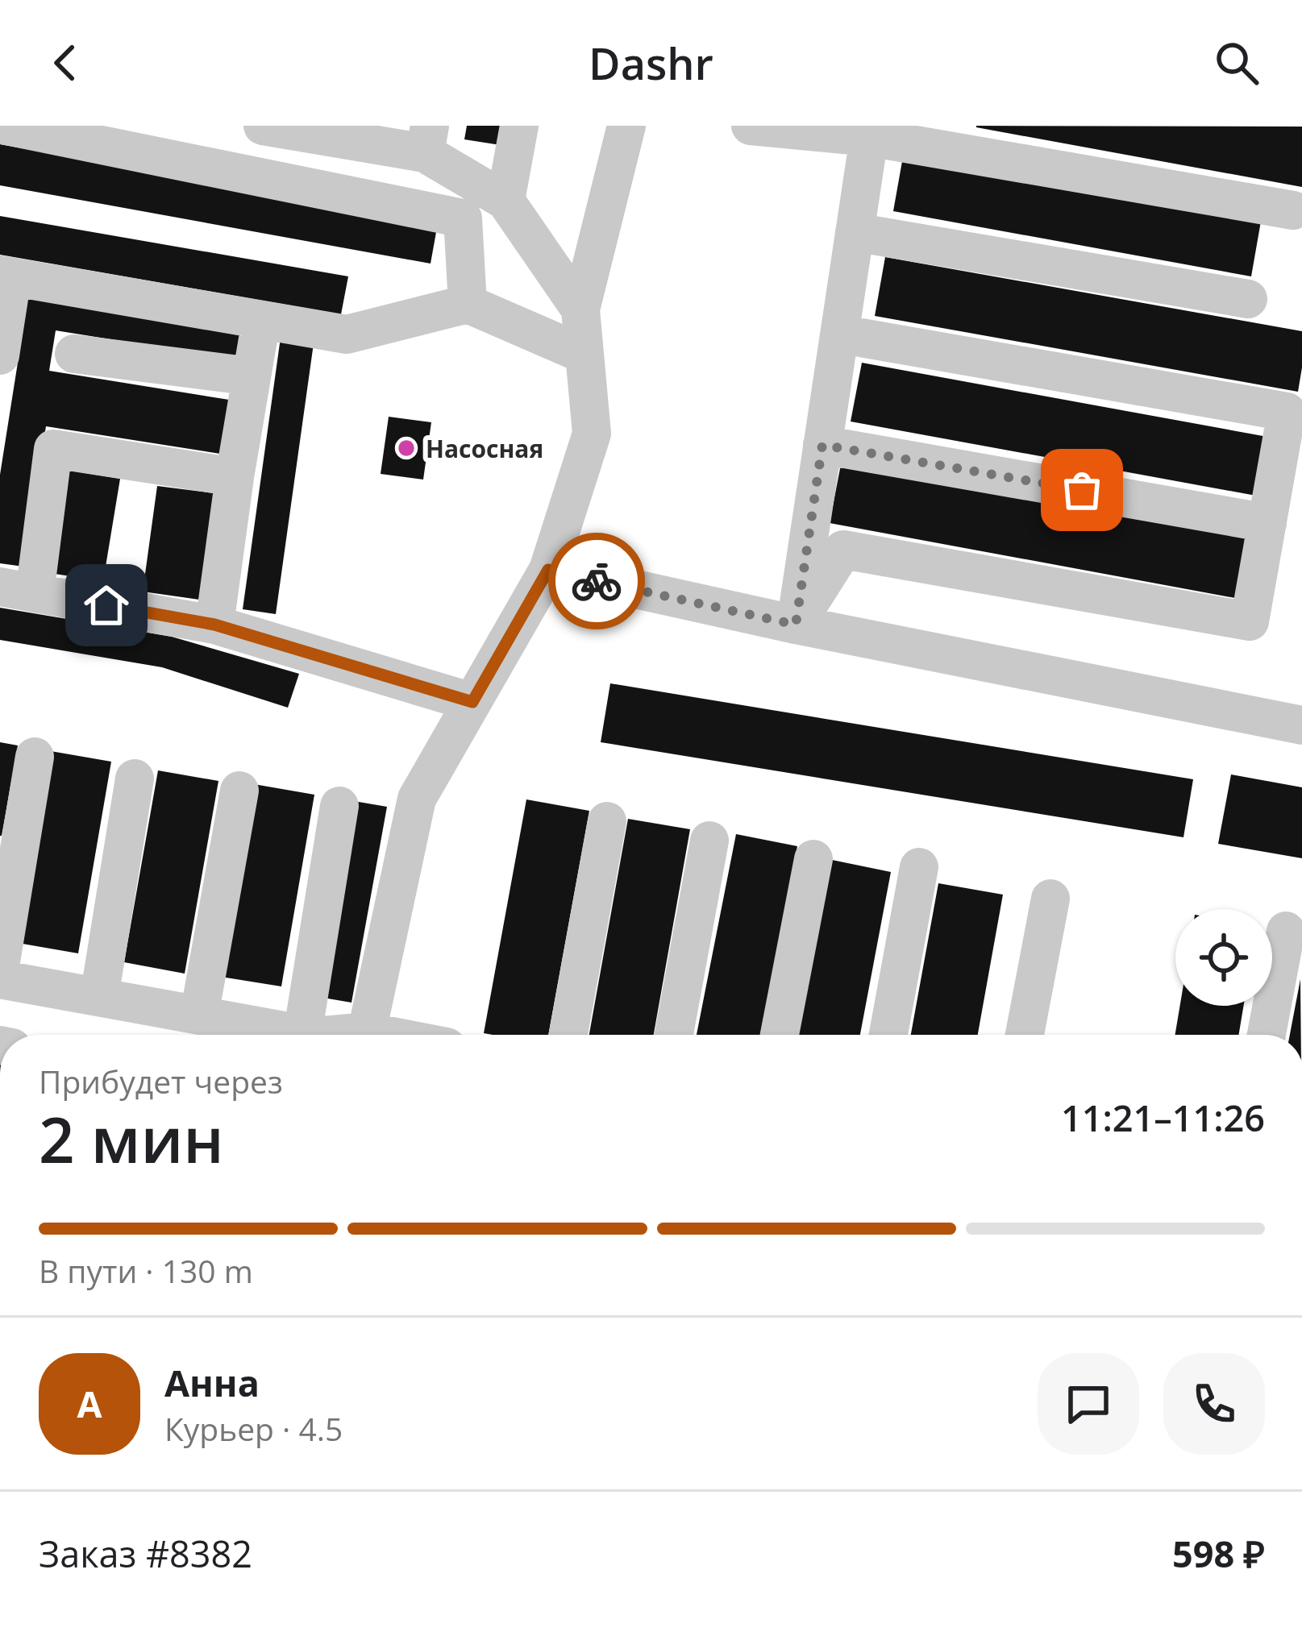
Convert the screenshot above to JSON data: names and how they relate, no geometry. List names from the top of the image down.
{
  "places": ["Насосная"],
  "page": {
    "header": "Dashr",
    "heading": ["2 мин", "Прибудет через", "11:21–11:26"],
    "panel": [
      "Анна",
      "Курьер · 4.5",
      "Заказ #8382",
      "598 ₽"
    ],
    "bar": "В пути · 130 m",
    "round": "А"
  }
}
